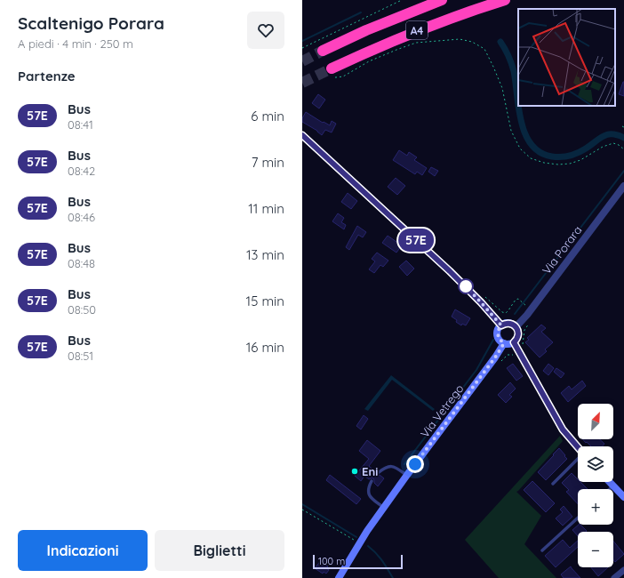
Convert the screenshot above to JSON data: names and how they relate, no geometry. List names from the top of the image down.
{
  "streets": {
    "highway": ["A4"],
    "main road": ["Via Vetrego"],
    "street": ["Via Porara"]
  },
  "crossings": [
    ["Via Porara", "Via Vetrego"]
  ],
  "places": ["Eni"],
  "lines": ["bus line 57E"],
  "scale_bar": "100 m",
  "north": "top right",
  "page": {
    "heading": [
      ["Scaltenigo Porara", "A piedi · 4 min · 250 m"],
      "Partenze"
    ],
    "on_map": "57E",
    "list": [
      {
        "mark": "57E",
        "name": "Bus",
        "note": "08:41",
        "value": "6 min"
      },
      {
        "mark": "57E",
        "name": "Bus",
        "note": "08:42",
        "value": "7 min"
      },
      {
        "mark": "57E",
        "name": "Bus",
        "note": "08:46",
        "value": "11 min"
      },
      {
        "mark": "57E",
        "name": "Bus",
        "note": "08:48",
        "value": "13 min"
      },
      {
        "mark": "57E",
        "name": "Bus",
        "note": "08:50",
        "value": "15 min"
      },
      {
        "mark": "57E",
        "name": "Bus",
        "note": "08:51",
        "value": "16 min"
      }
    ],
    "map_buttons": ["+", "−"],
    "buttons": ["Indicazioni", "Biglietti"],
    "scale": "100 m"
  }
}
